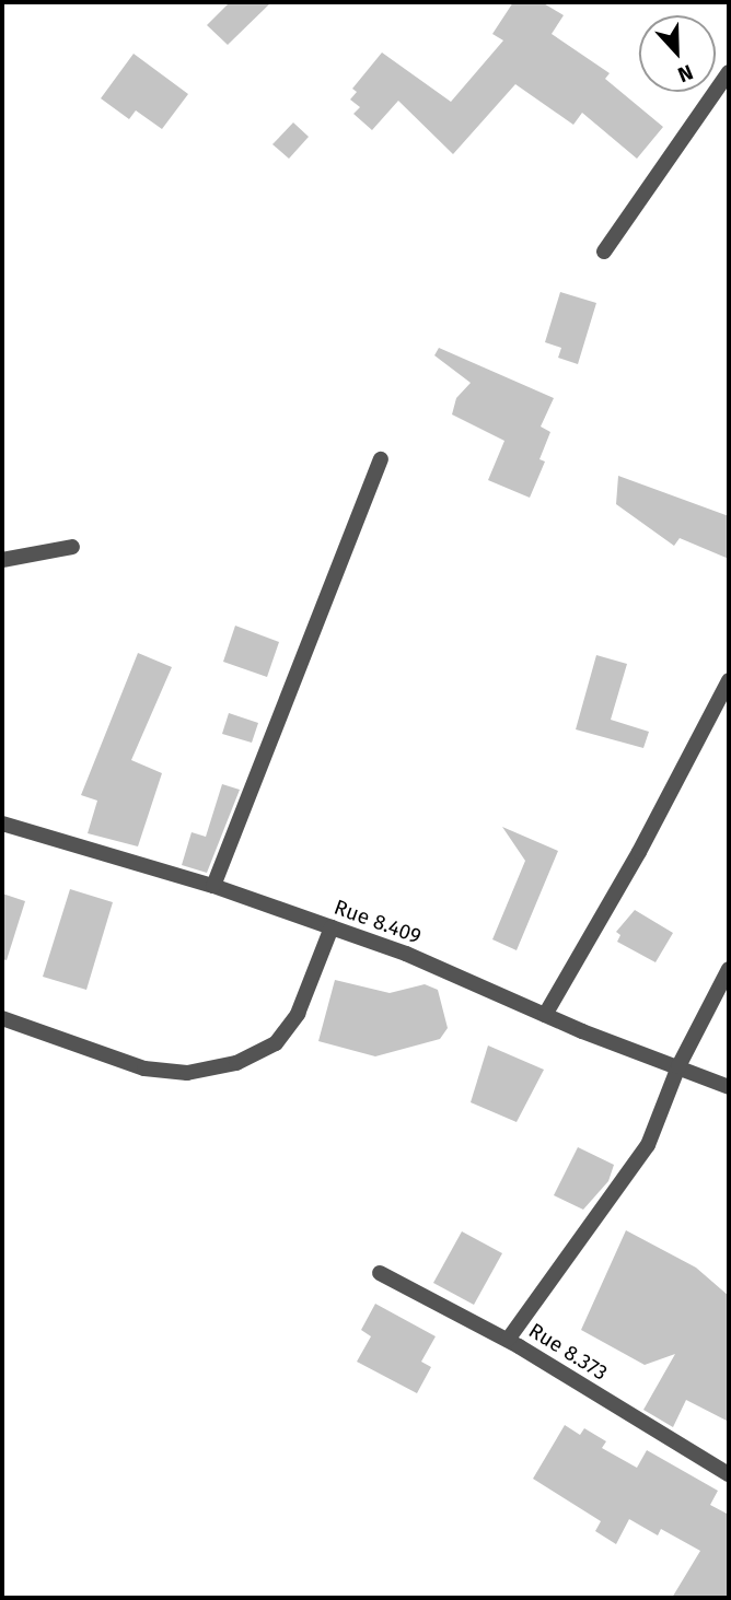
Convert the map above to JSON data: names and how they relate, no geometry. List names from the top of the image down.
{
  "streets": {
    "street": ["Rue 8.409", "Rue 8.373"]
  },
  "north": "bottom"
}
